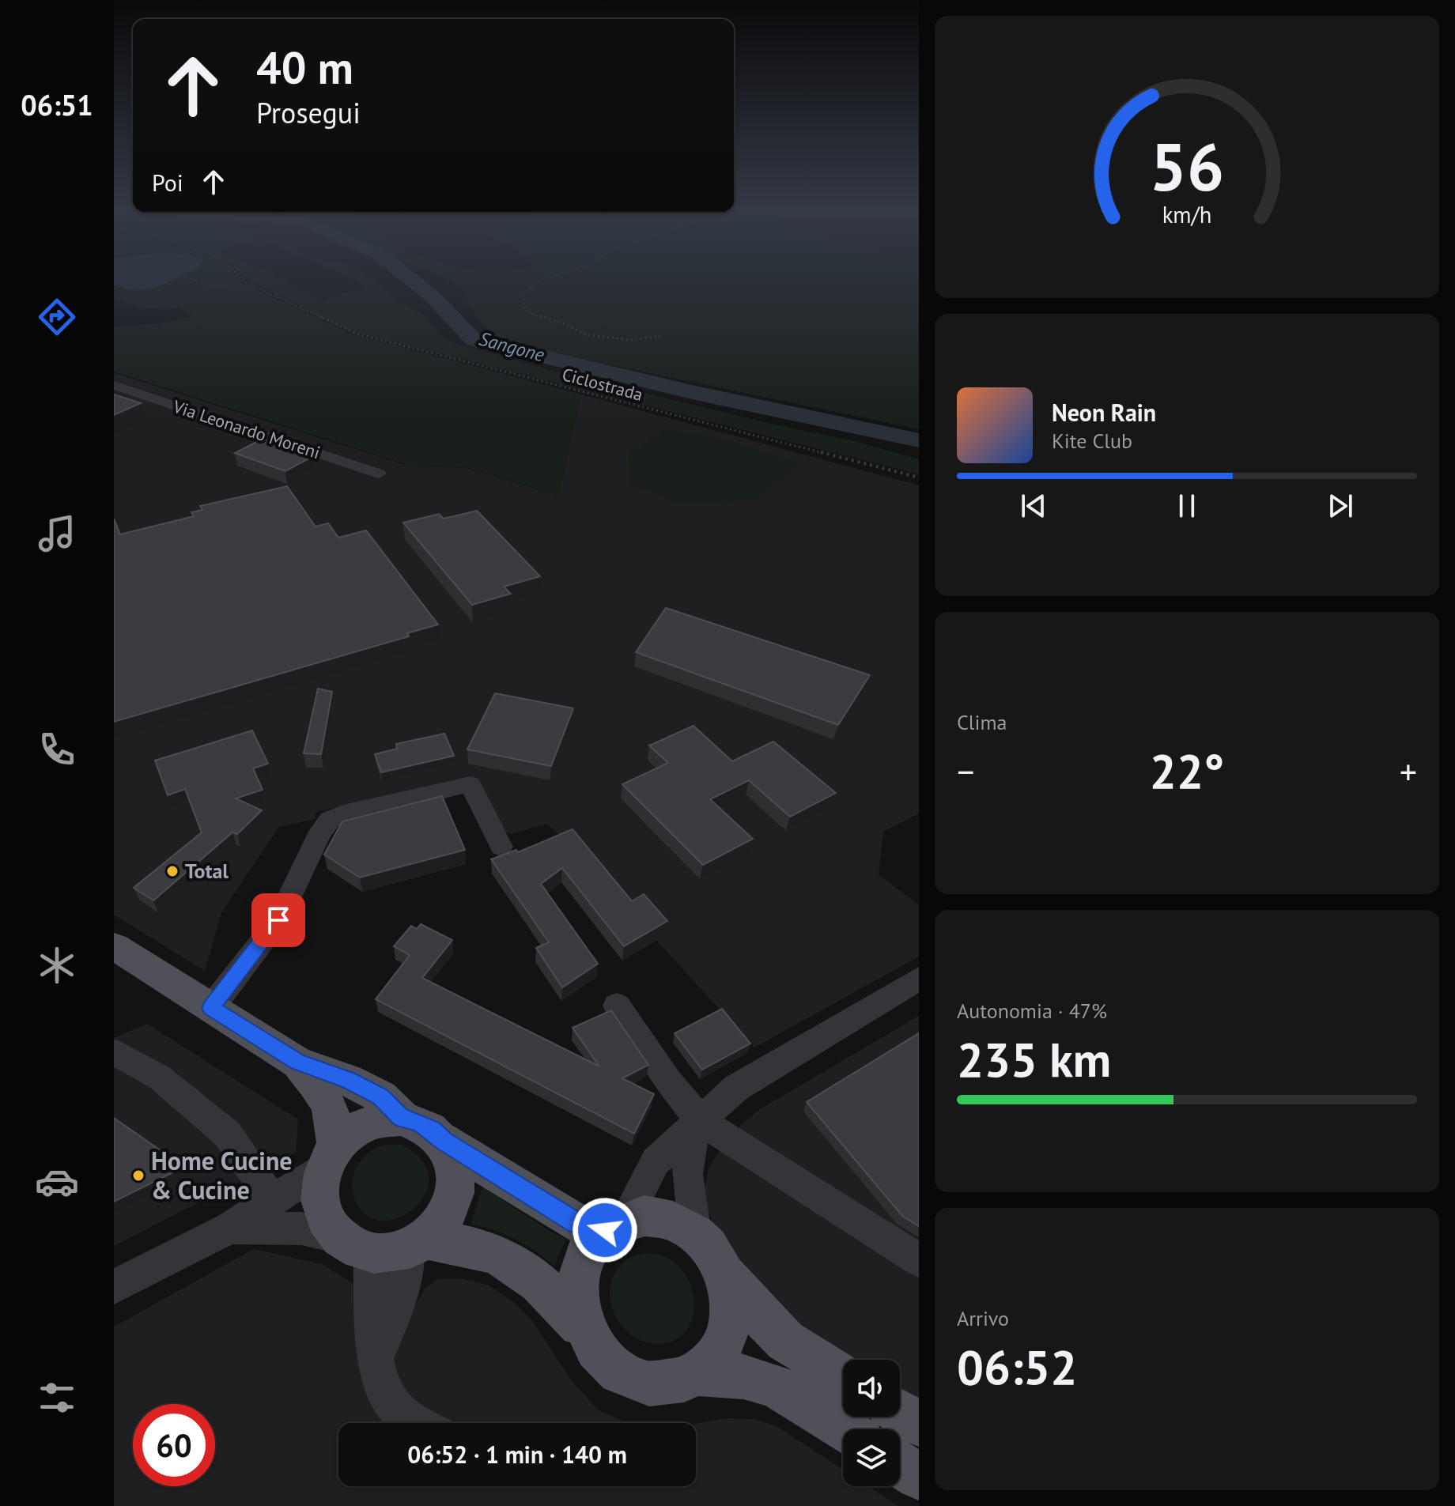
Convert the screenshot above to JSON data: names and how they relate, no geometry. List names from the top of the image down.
{
  "streets": {
    "street": ["Via Leonardo Moreni"],
    "path": ["Ciclostrada"]
  },
  "water": ["Sangone"],
  "places": ["Total", "Home Cucine & Cucine"],
  "page": {
    "tabs": "06:51",
    "turn": ["40 m", "Prosegui"],
    "then": "Poi",
    "song": ["Neon Rain", "Kite Club"],
    "tile": [
      "Clima",
      ["Autonomia · 47%", "235 km"],
      ["Arrivo", "06:52"]
    ],
    "heat": ["−", "22°", "+"],
    "limit": "60",
    "trip": "06:52 · 1 min · 140 m",
    "gauge": ["56", "km/h"]
  }
}
